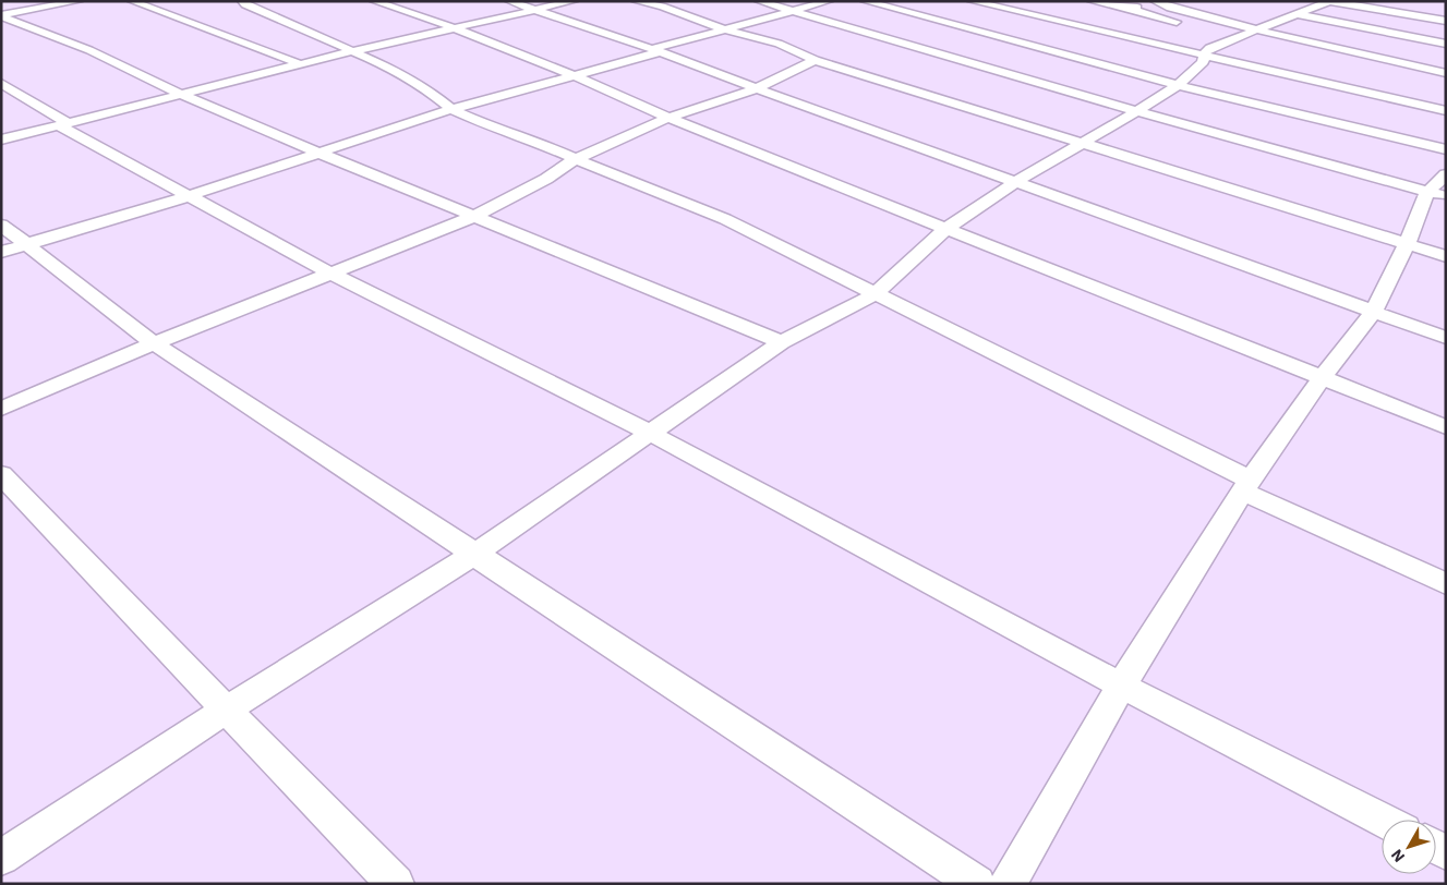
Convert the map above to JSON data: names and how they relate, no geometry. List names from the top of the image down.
{
  "north": "bottom left"
}
